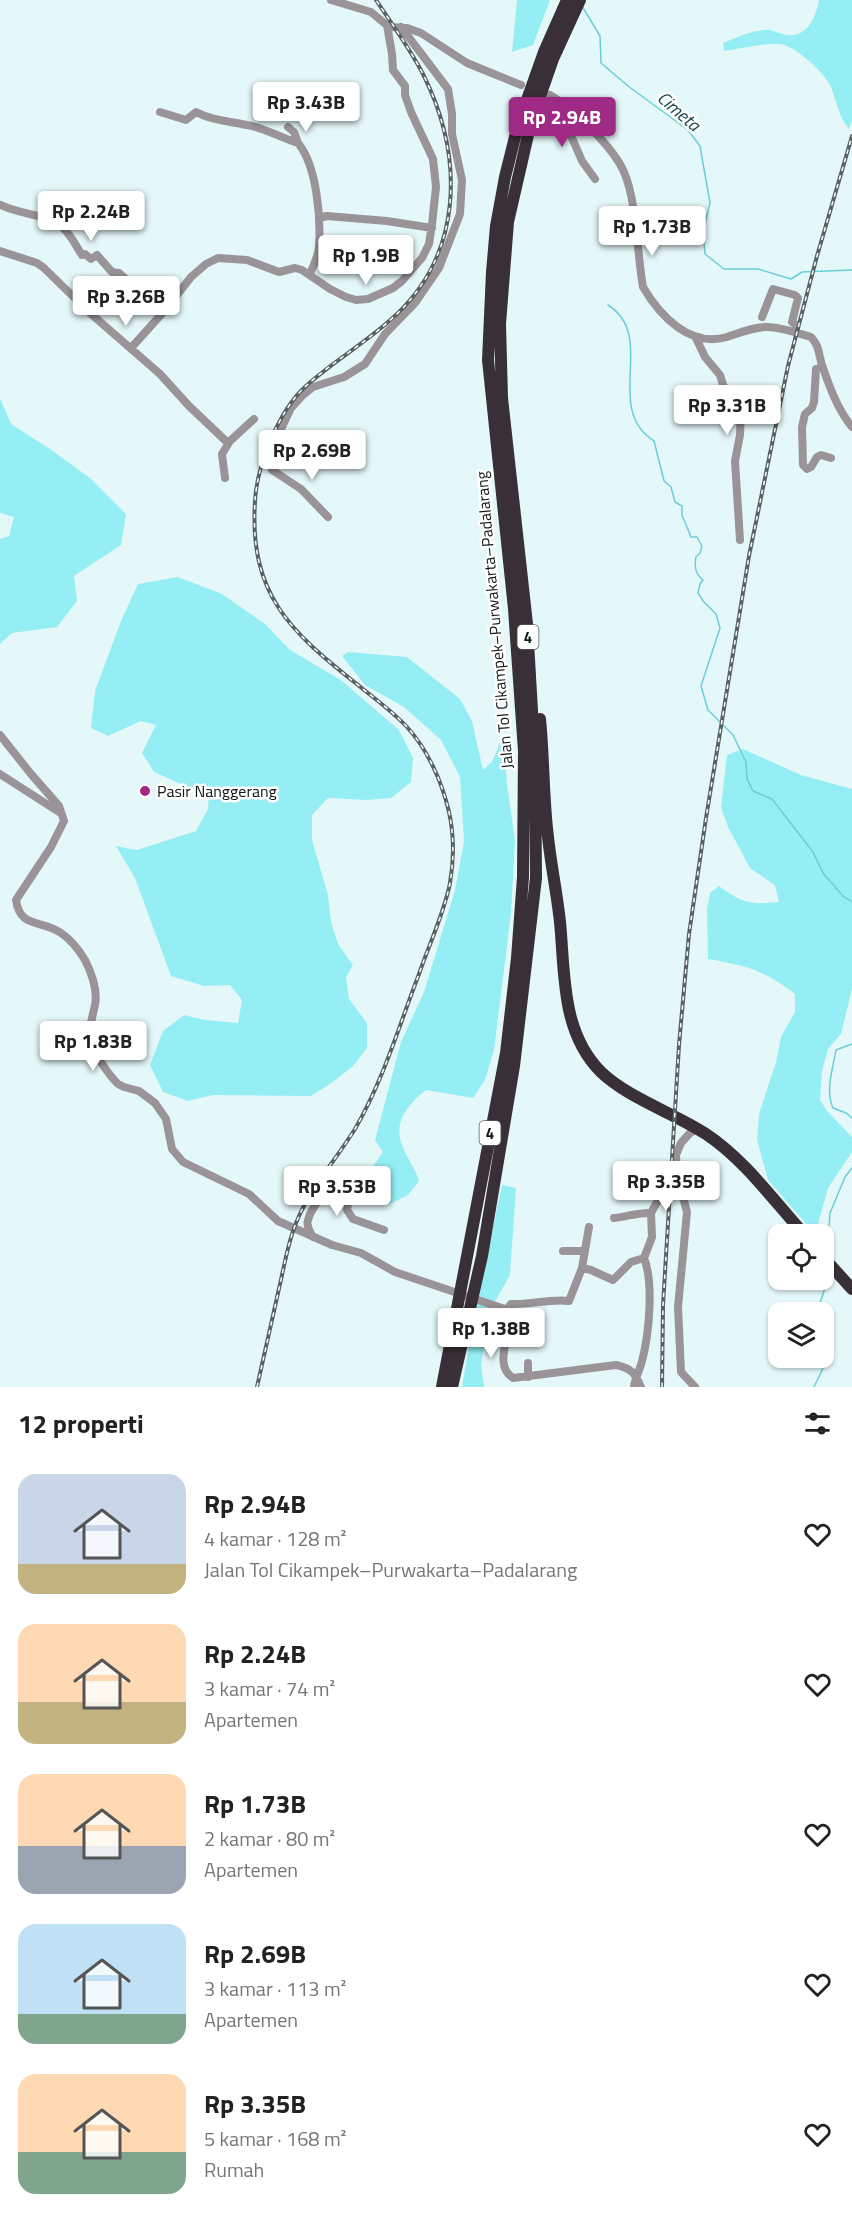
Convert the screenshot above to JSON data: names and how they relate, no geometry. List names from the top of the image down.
{
  "streets": {
    "highway": ["Jalan Tol Cikampek–Purwakarta–Padalarang", "4"]
  },
  "water": ["Cimeta"],
  "places": ["Pasir Nanggerang"],
  "page": {
    "price": [
      "Rp 3.43B",
      "Rp 2.94B",
      "Rp 2.24B",
      "Rp 1.73B",
      "Rp 1.9B",
      "Rp 3.26B",
      "Rp 3.31B",
      "Rp 2.69B",
      "Rp 1.83B",
      "Rp 3.35B",
      "Rp 3.53B",
      "Rp 1.38B"
    ],
    "heading": "12 properti",
    "list": [
      {
        "name": "Rp 2.94B",
        "note": "4 kamar · 128 m² · Jalan Tol Cikampek–Purwakarta–Padalarang"
      },
      {
        "name": "Rp 2.24B",
        "note": "3 kamar · 74 m² · Apartemen"
      },
      {
        "name": "Rp 1.73B",
        "note": "2 kamar · 80 m² · Apartemen"
      },
      {
        "name": "Rp 2.69B",
        "note": "3 kamar · 113 m² · Apartemen"
      },
      {
        "name": "Rp 3.35B",
        "note": "5 kamar · 168 m² · Rumah"
      }
    ]
  }
}
